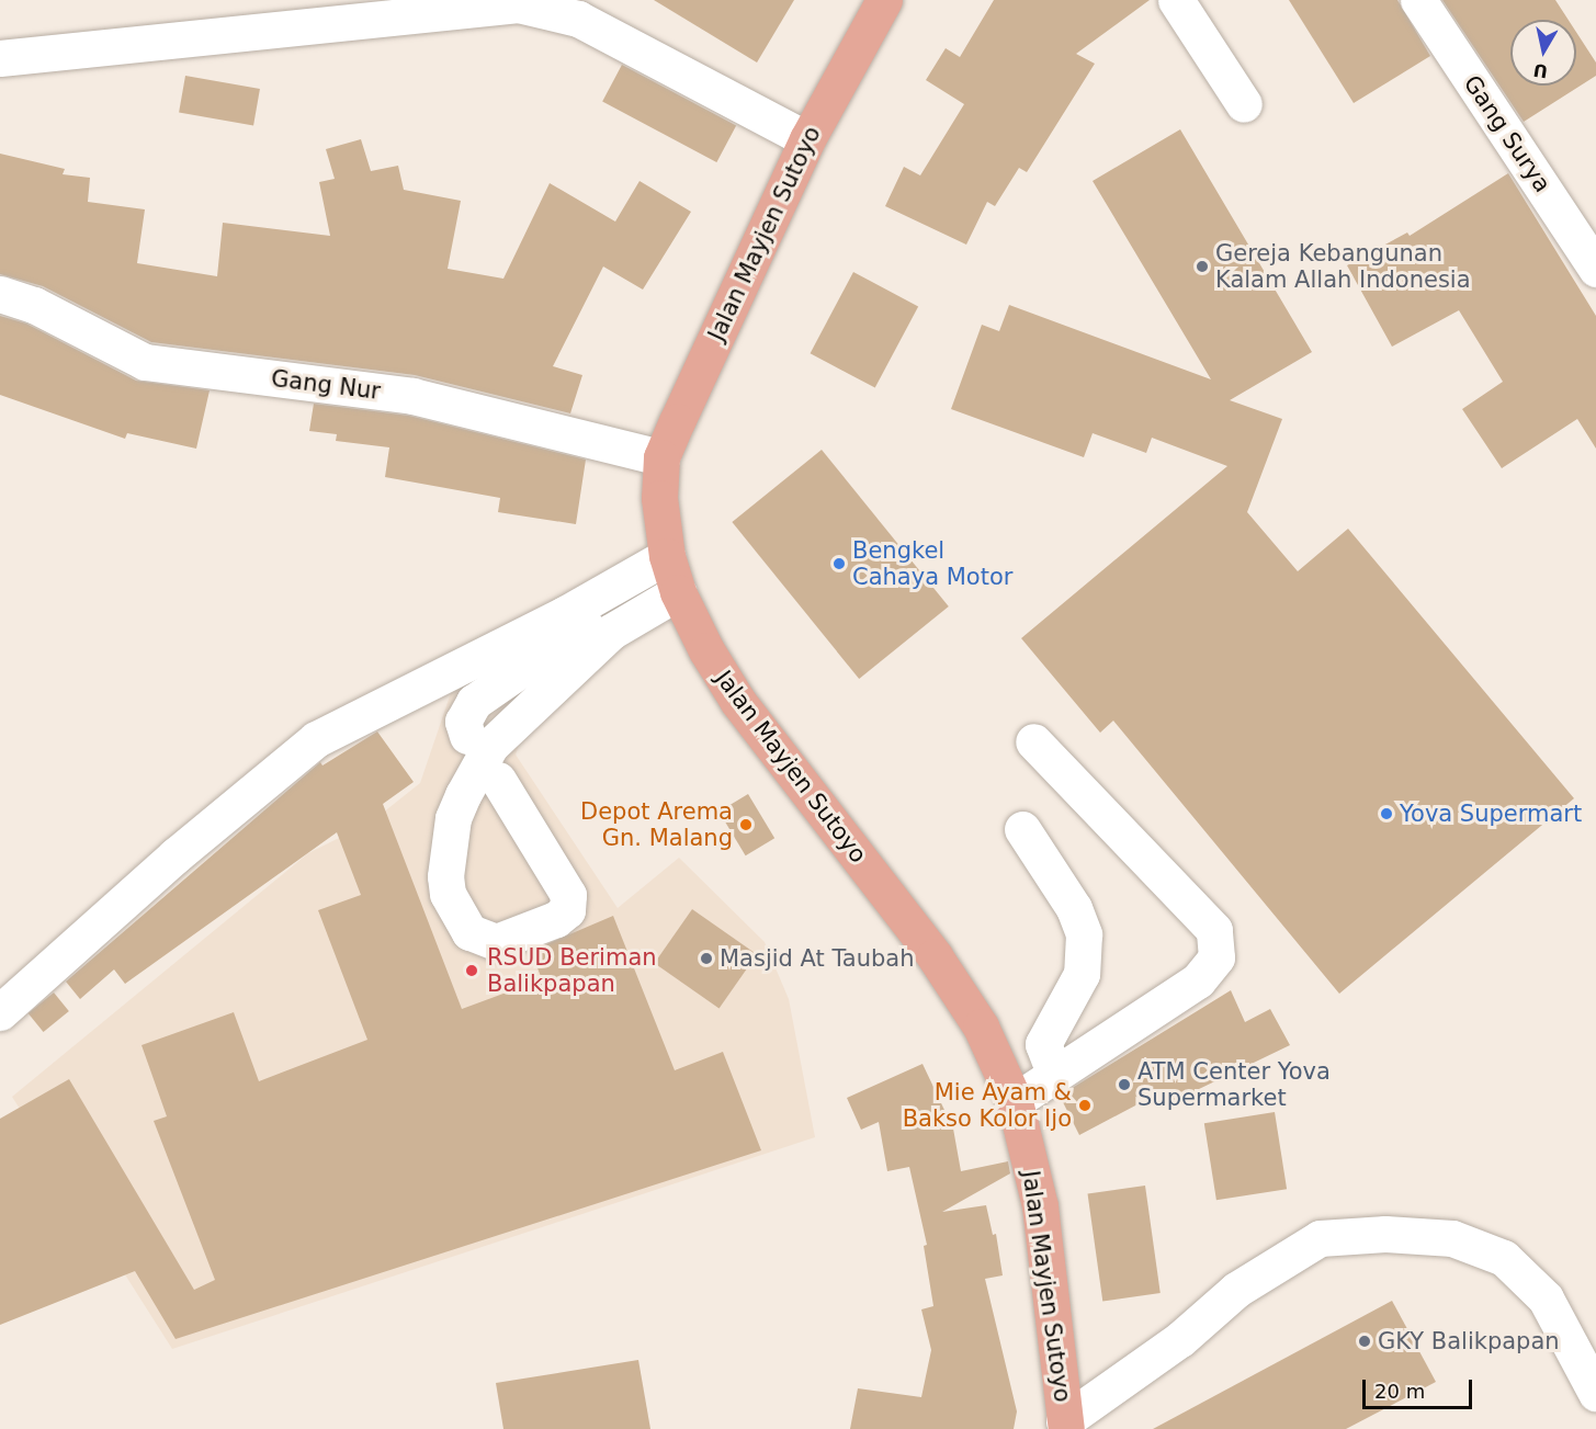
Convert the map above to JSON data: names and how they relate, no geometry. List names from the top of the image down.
{
  "streets": {
    "main road": ["Jalan Mayjen Sutoyo"],
    "street": ["Gang Surya", "Gang Nur"]
  },
  "crossings": [
    ["Jalan Mayjen Sutoyo", "Gang Nur"]
  ],
  "places": [
    "Gereja Kebangunan Kalam Allah Indonesia",
    "Bengkel Cahaya Motor",
    "Yova Supermart",
    "Depot Arema Gn. Malang",
    "Masjid At Taubah",
    "RSUD Beriman Balikpapan",
    "ATM Center Yova Supermarket",
    "Mie Ayam & Bakso Kolor Ijo",
    "GKY Balikpapan"
  ],
  "scale_bar": "20 m",
  "north": "bottom"
}
